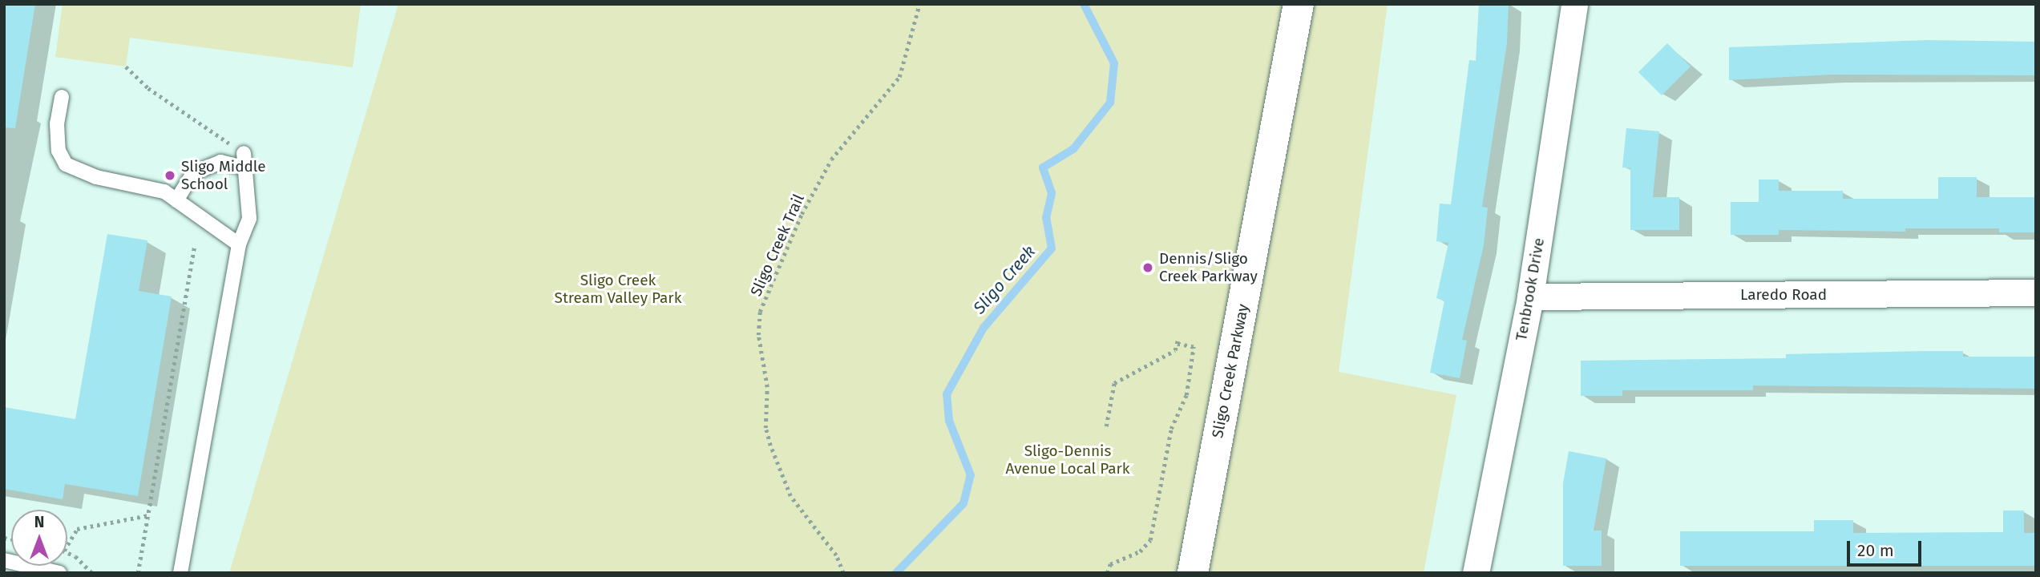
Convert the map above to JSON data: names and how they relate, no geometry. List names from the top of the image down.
{
  "streets": {
    "street": ["Tenbrook Drive", "Laredo Road", "Sligo Creek Parkway"],
    "path": ["Sligo Creek Trail"]
  },
  "crossings": [
    ["Tenbrook Drive", "Laredo Road"]
  ],
  "water": ["Sligo Creek"],
  "parks": ["Sligo Creek Stream Valley Park", "Sligo-Dennis Avenue Local Park"],
  "places": ["Sligo Middle School", "Dennis/Sligo Creek Parkway"],
  "scale_bar": "20 m",
  "north": "top"
}
